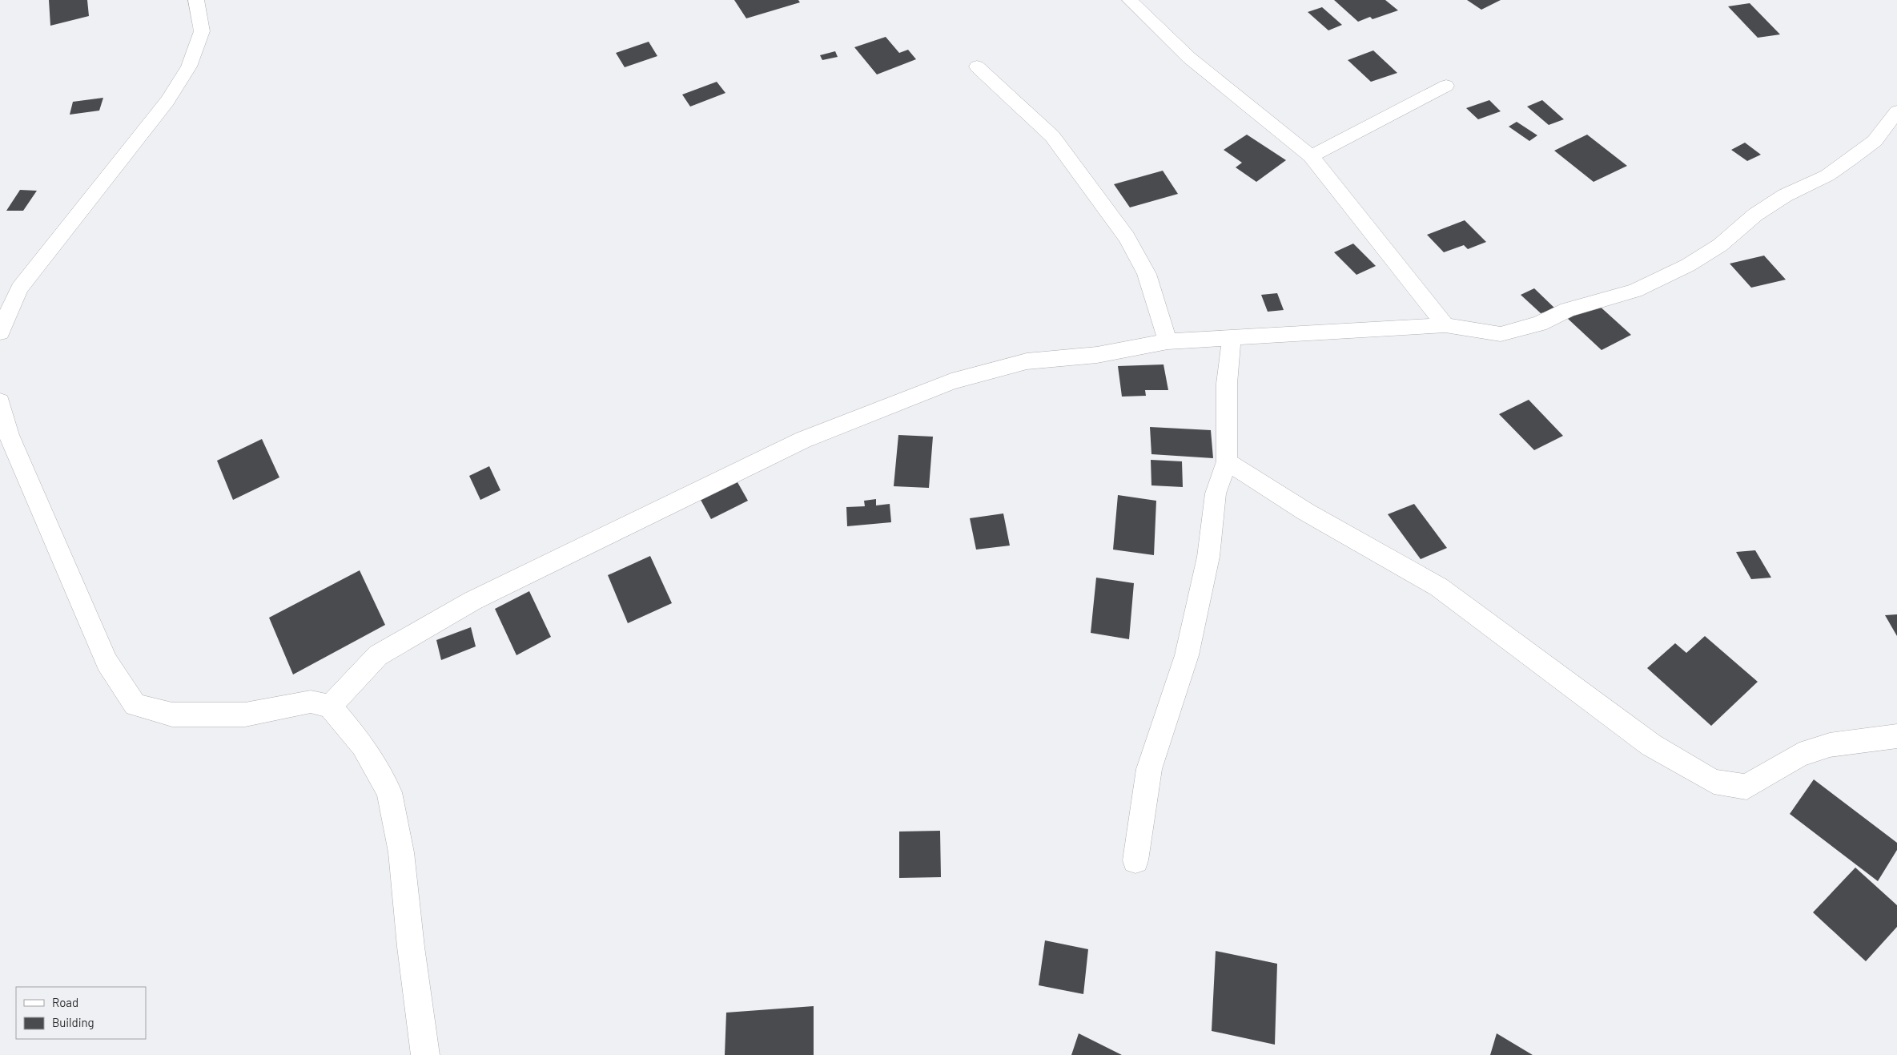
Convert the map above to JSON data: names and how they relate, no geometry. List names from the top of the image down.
{
  "legend": ["Road", "Building"]
}
